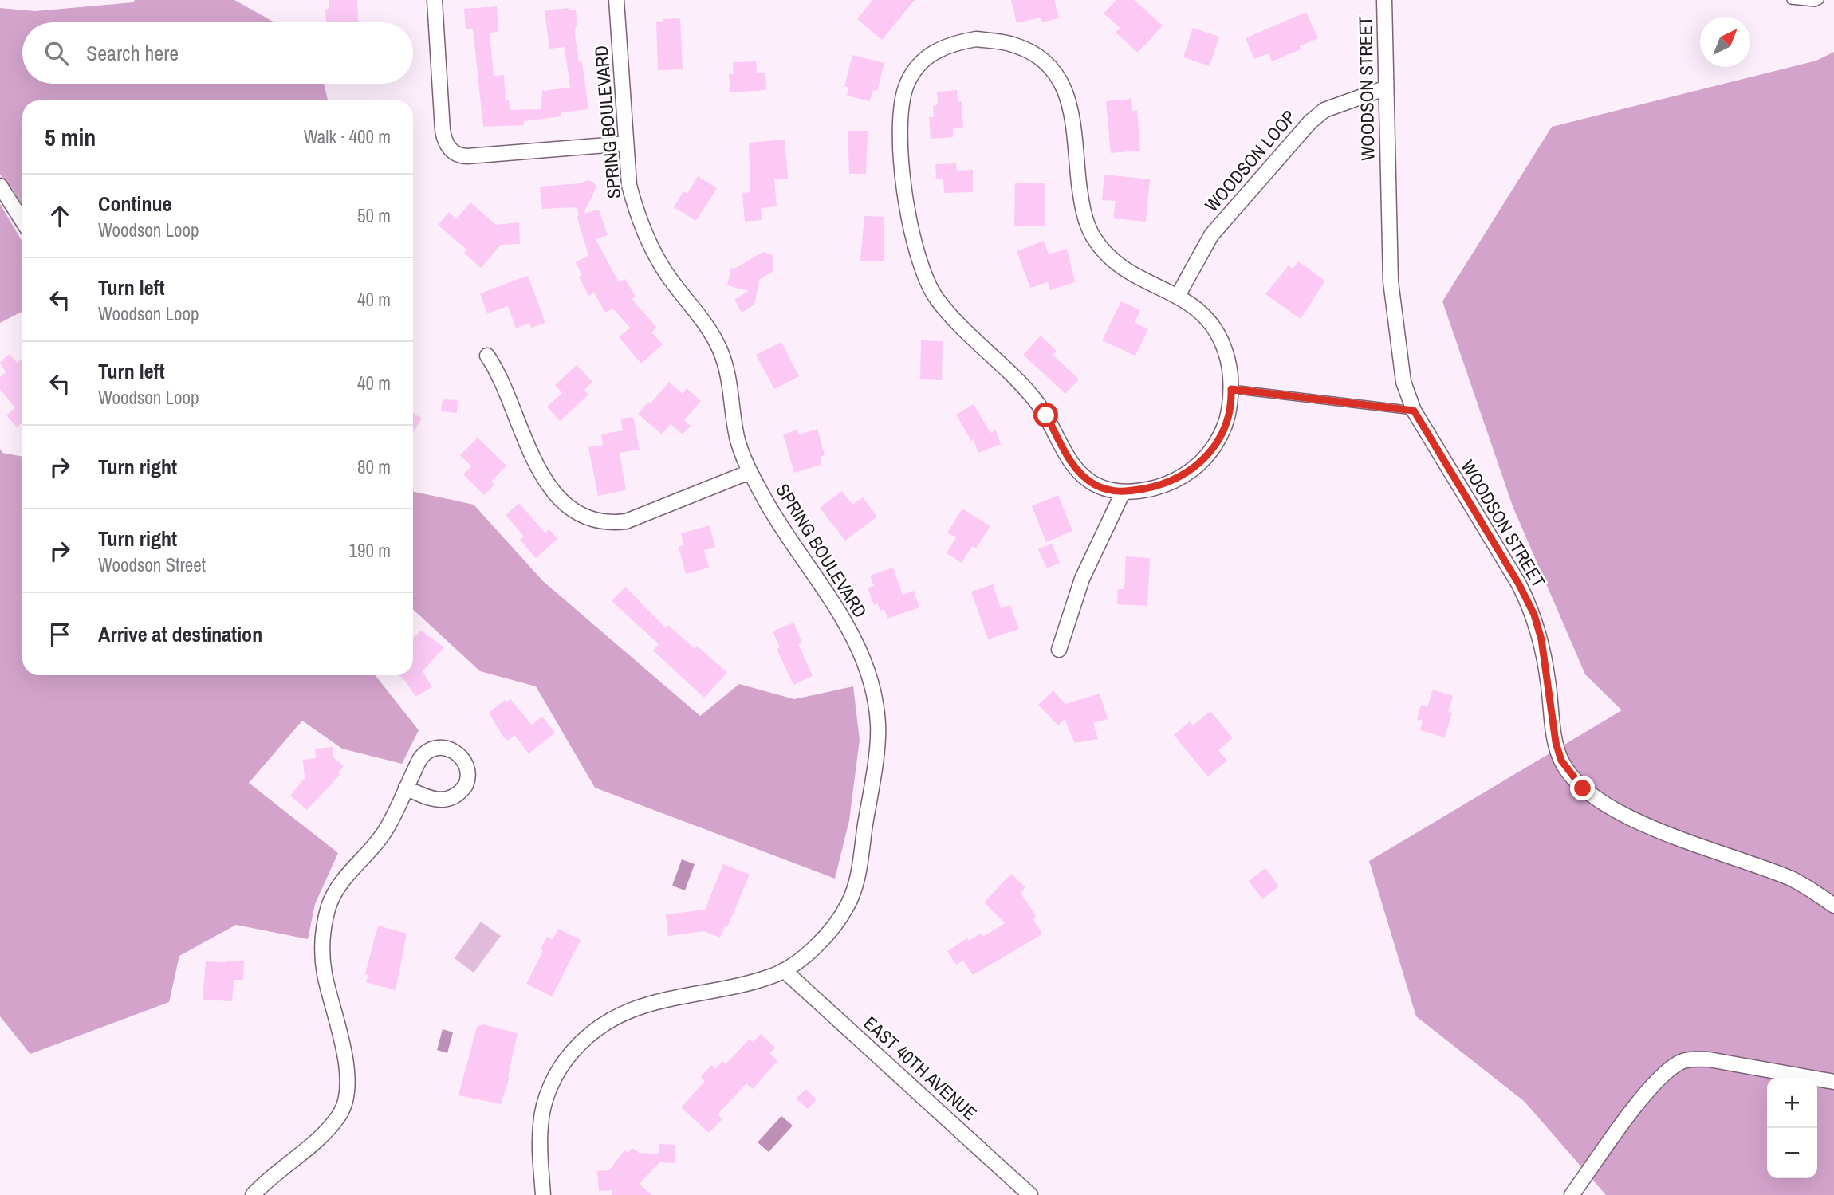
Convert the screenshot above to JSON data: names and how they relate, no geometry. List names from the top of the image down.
{
  "streets": {
    "street": [
      "WOODSON STREET",
      "SPRING BOULEVARD",
      "WOODSON LOOP",
      "EAST 40TH AVENUE"
    ]
  },
  "crossings": [
    ["WOODSON STREET", "WOODSON LOOP"],
    ["SPRING BOULEVARD", "EAST 40TH AVENUE"]
  ],
  "north": "top right",
  "page": {
    "search": "Search here",
    "heading": ["5 min", "Walk · 400 m"],
    "list": [
      ["Continue", "Woodson Loop", "50 m"],
      ["Turn left", "Woodson Loop", "40 m"],
      ["Turn left", "Woodson Loop", "40 m"],
      ["Turn right", "80 m"],
      ["Turn right", "Woodson Street", "190 m"],
      "Arrive at destination"
    ],
    "map_buttons": ["+", "−"]
  }
}
